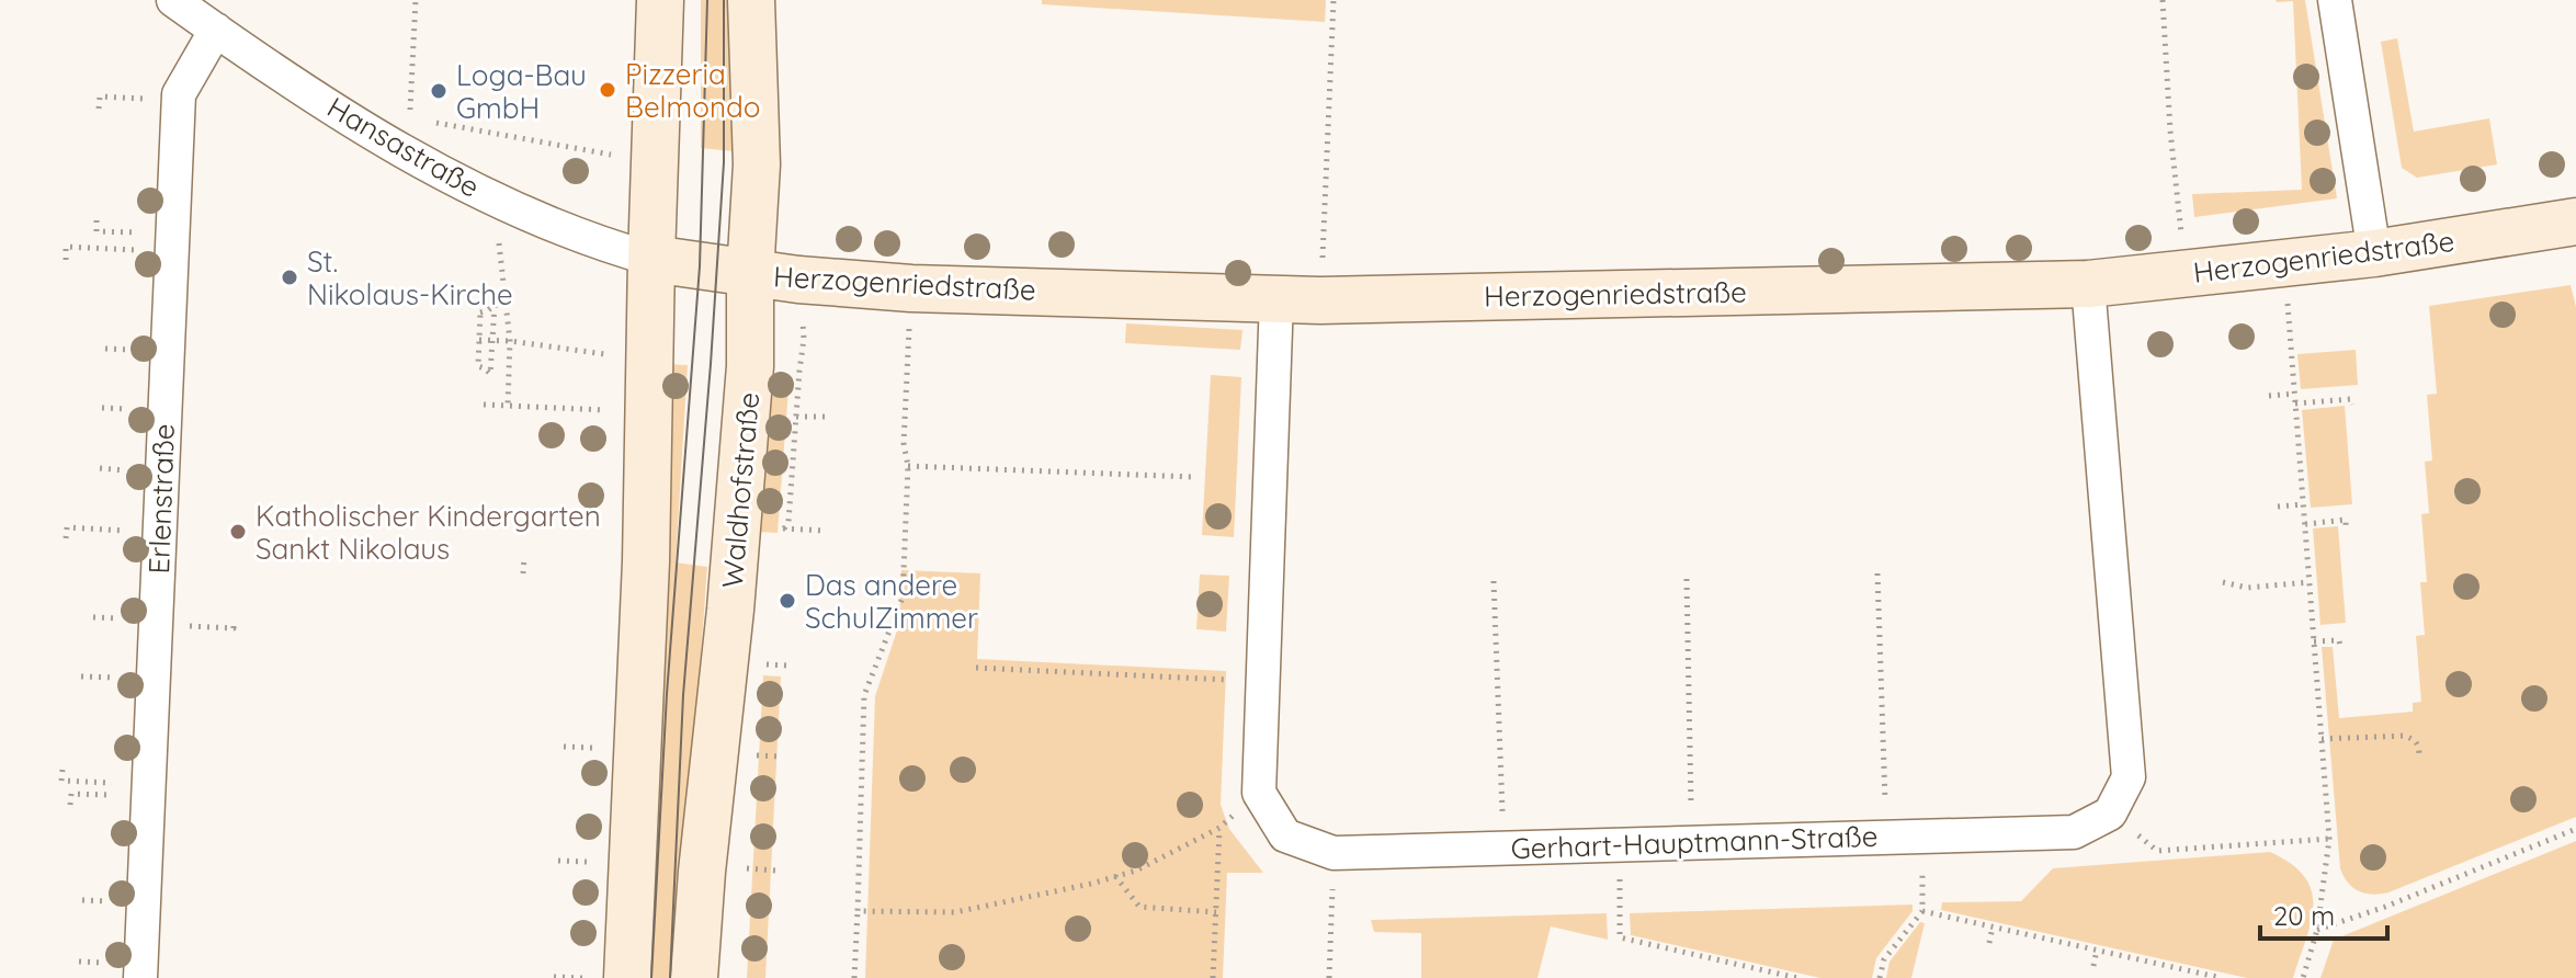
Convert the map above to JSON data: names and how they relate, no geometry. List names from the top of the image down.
{
  "streets": {
    "street": [
      "Hansastraße",
      "Herzogenriedstraße",
      "Waldhofstraße",
      "Erlenstraße",
      "Gerhart-Hauptmann-Straße"
    ]
  },
  "crossings": [
    ["Hansastraße", "Herzogenriedstraße"],
    ["Hansastraße", "Erlenstraße"],
    ["Herzogenriedstraße", "Waldhofstraße"]
  ],
  "places": [
    "Pizzeria Belmondo",
    "Loga-Bau GmbH",
    "St. Nikolaus-Kirche",
    "Katholischer Kindergarten Sankt Nikolaus",
    "Das andere SchulZimmer"
  ],
  "scale_bar": "20 m"
}
